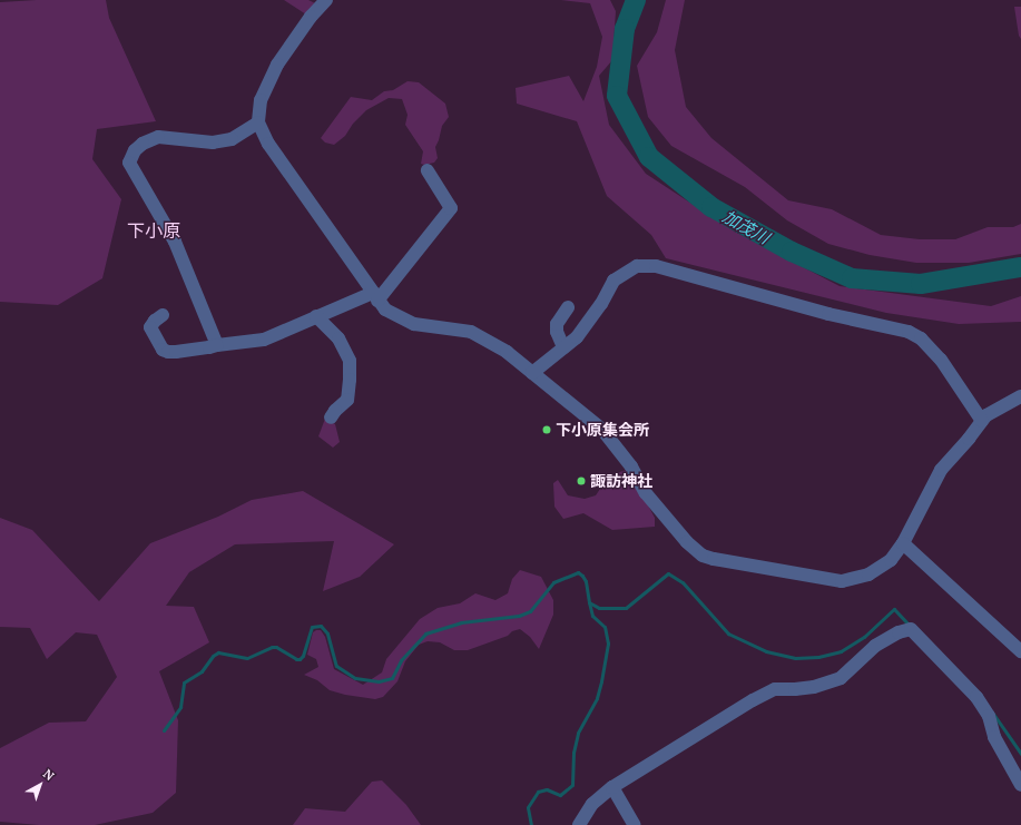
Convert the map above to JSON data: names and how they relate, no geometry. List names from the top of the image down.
{
  "districts": ["下小原"],
  "water": ["加茂川"],
  "places": ["下小原集会所", "諏訪神社"],
  "north": "top right"
}
